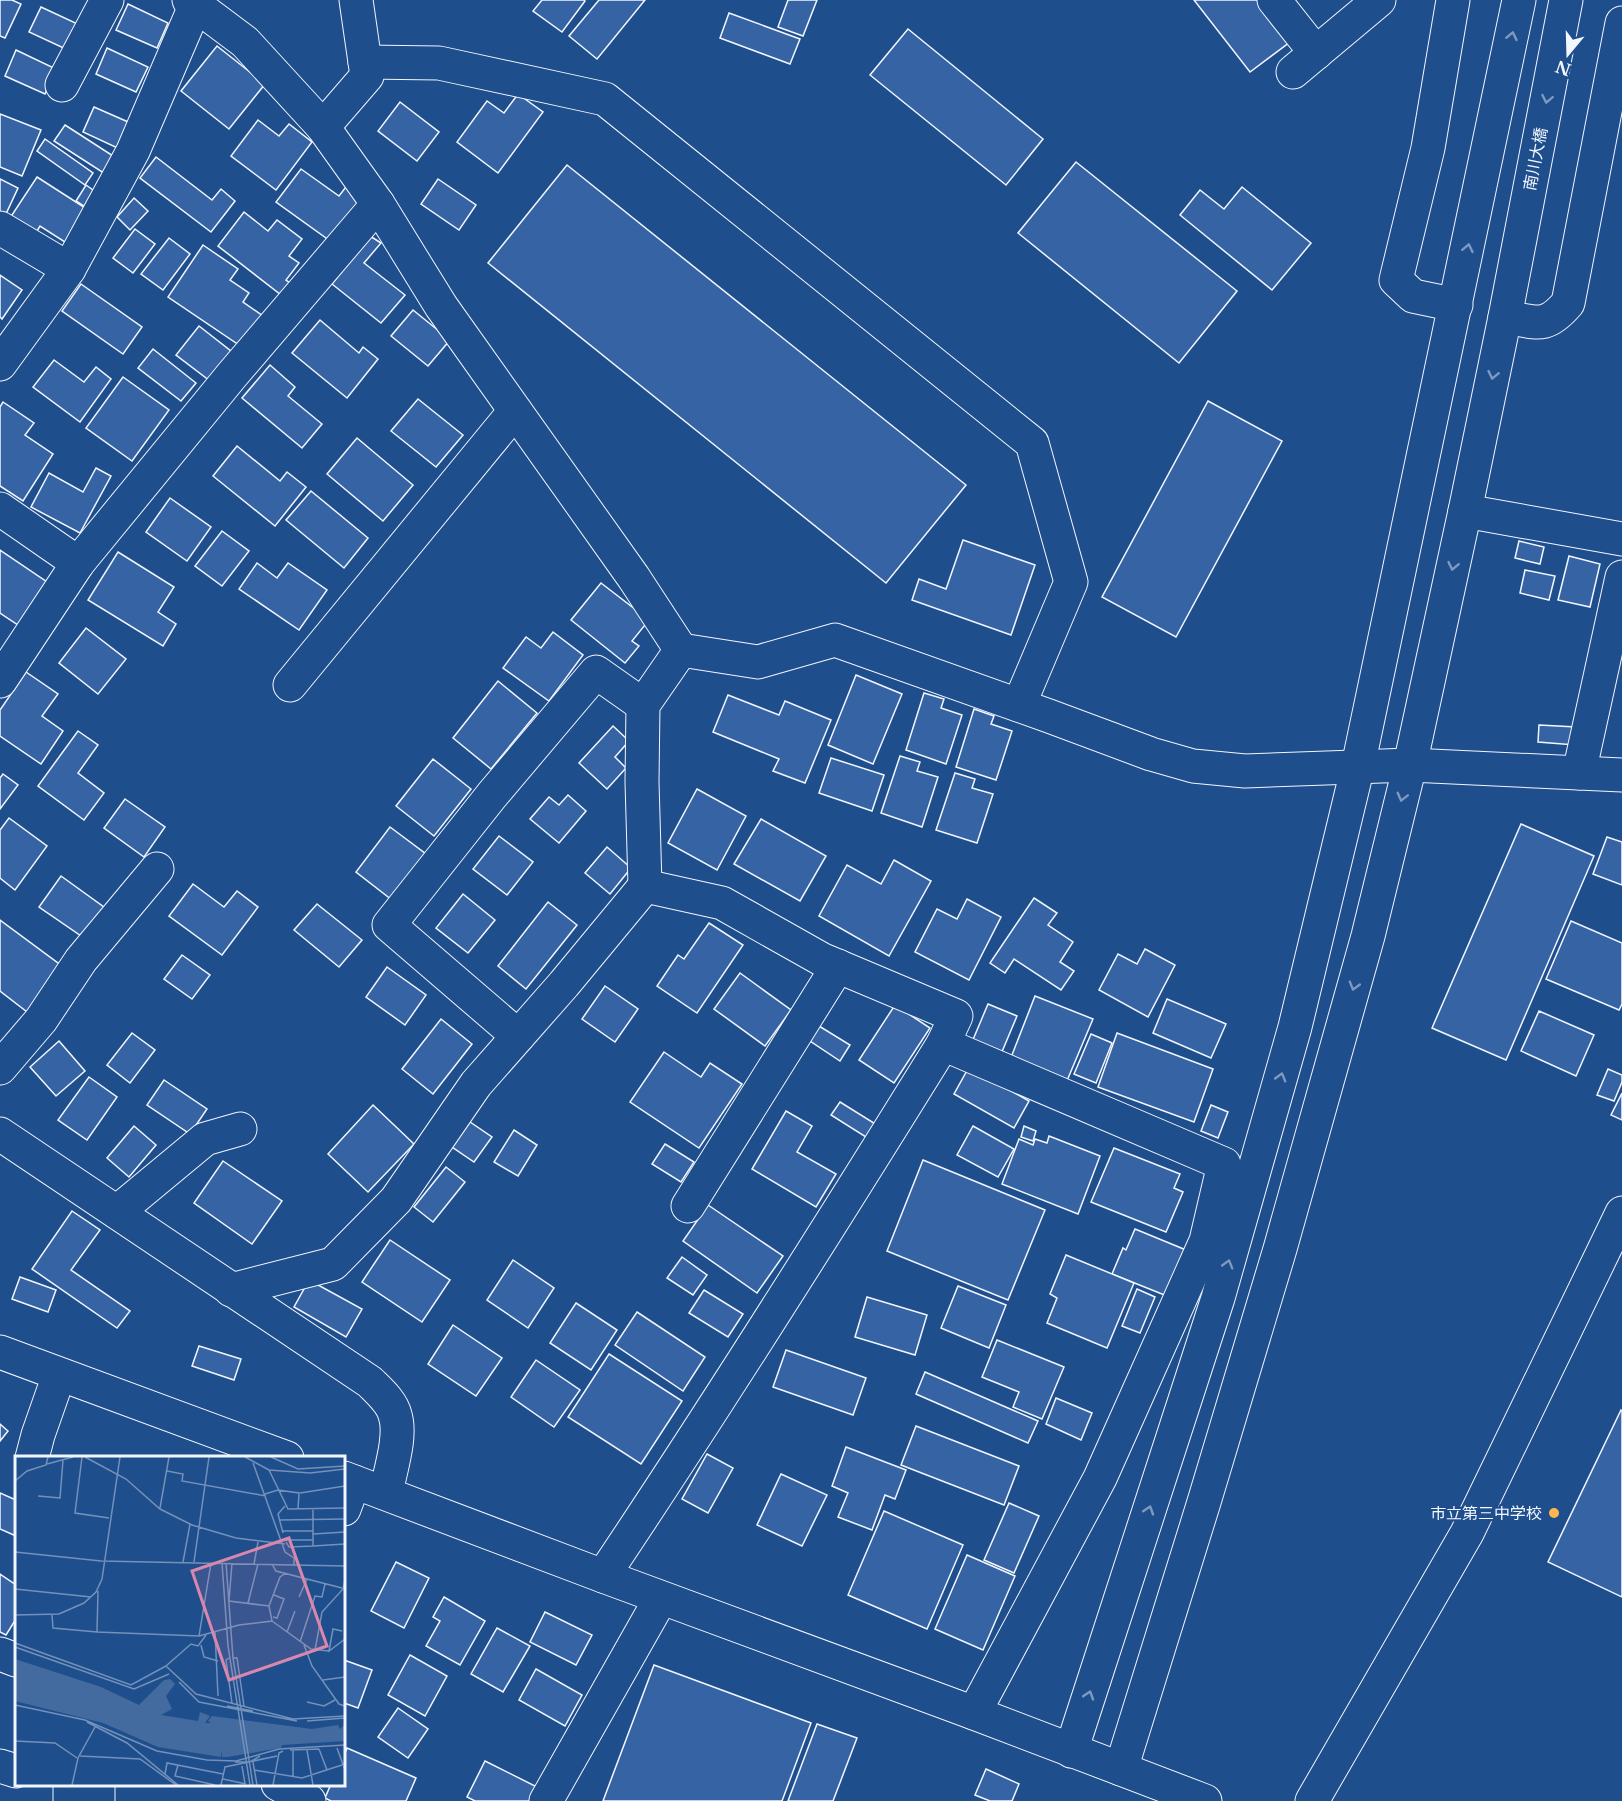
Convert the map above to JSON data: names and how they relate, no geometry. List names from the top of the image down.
{
  "streets": {
    "street": ["南川大橋"]
  },
  "places": ["市立第三中学校"],
  "north": "bottom"
}
